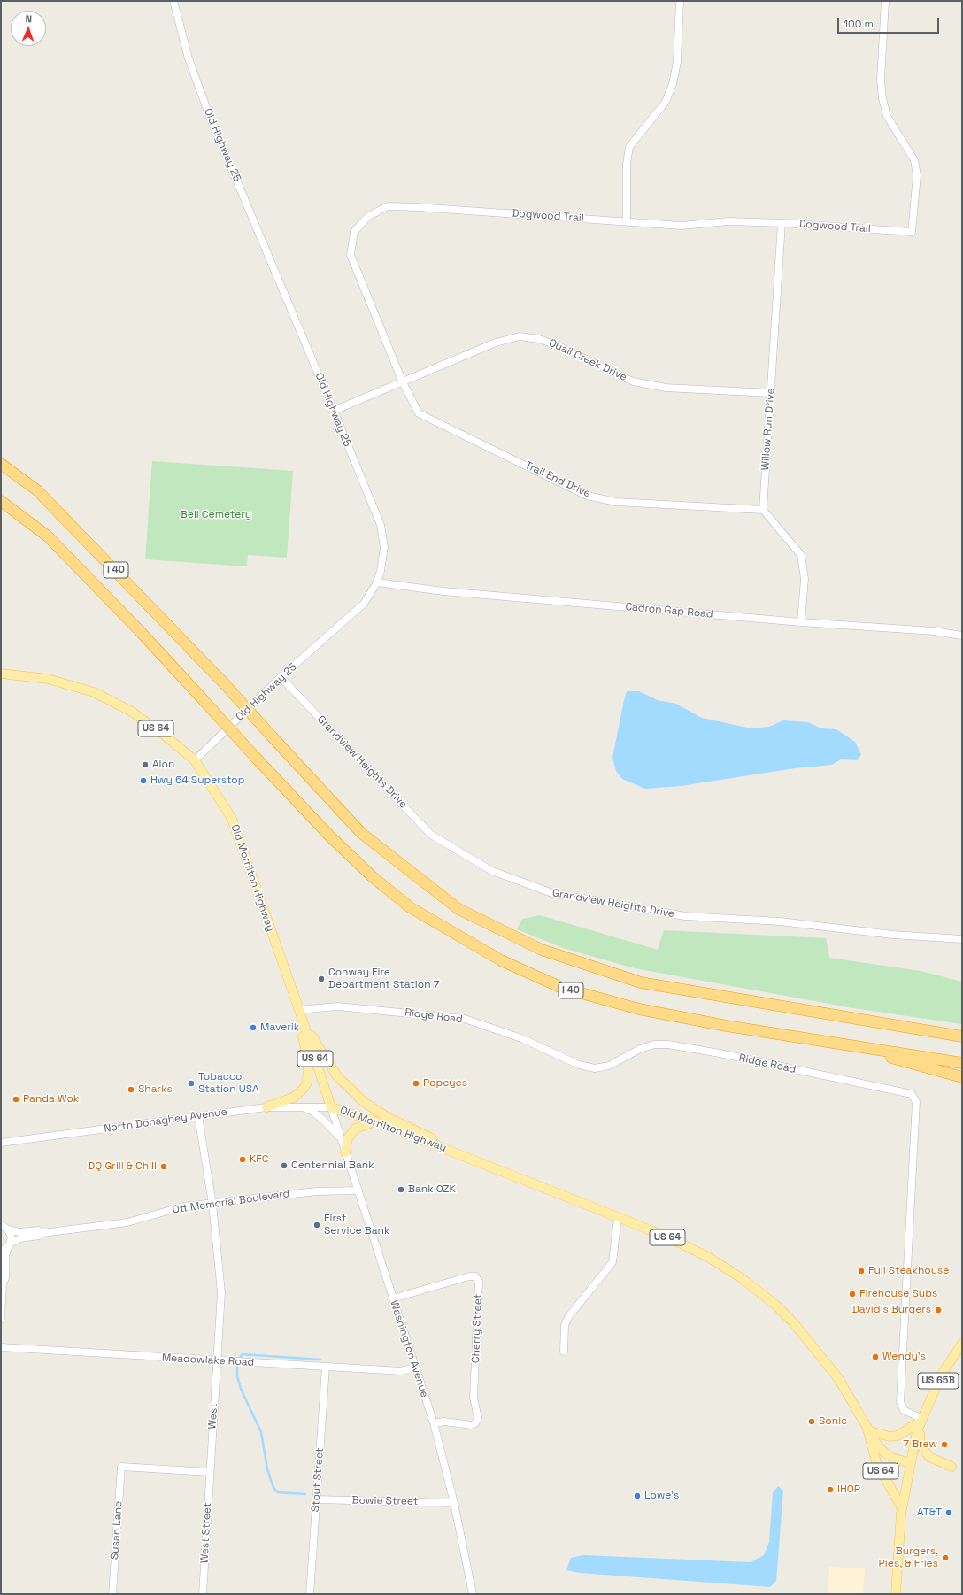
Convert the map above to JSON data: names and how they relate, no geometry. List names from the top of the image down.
{
  "streets": {
    "highway": ["I 40"],
    "main road": ["US 64", "Old Morrilton Highway", "US 65B"],
    "street": [
      "Old Highway 25",
      "Dogwood Trail",
      "Quail Creek Drive",
      "Willow Run Drive",
      "Trail End Drive",
      "Cadron Gap Road",
      "Grandview Heights Drive",
      "Ridge Road",
      "North Donaghey Avenue",
      "Ott Memorial Boulevard",
      "Cherry Street",
      "Washington Avenue",
      "Meadowlake Road",
      "West",
      "Stout Street",
      "Bowie Street",
      "Susan Lane",
      "West Street"
    ]
  },
  "crossings": [
    ["Old Highway 25", "Quail Creek Drive"],
    ["Old Highway 25", "Cadron Gap Road"],
    ["Old Highway 25", "Grandview Heights Drive"],
    ["Old Highway 25", "Old Morrilton Highway"],
    ["Dogwood Trail", "Quail Creek Drive"],
    ["Dogwood Trail", "Willow Run Drive"],
    ["Dogwood Trail", "Trail End Drive"],
    ["Quail Creek Drive", "Willow Run Drive"],
    ["Quail Creek Drive", "Trail End Drive"],
    ["Willow Run Drive", "Trail End Drive"],
    ["US 64", "Old Morrilton Highway"],
    ["US 64", "US 65B"],
    ["Old Morrilton Highway", "Ridge Road"],
    ["Old Morrilton Highway", "North Donaghey Avenue"],
    ["Old Morrilton Highway", "Washington Avenue"],
    ["Old Morrilton Highway", "US 65B"],
    ["Ridge Road", "US 65B"],
    ["North Donaghey Avenue", "Washington Avenue"],
    ["North Donaghey Avenue", "West"],
    ["Ott Memorial Boulevard", "Washington Avenue"],
    ["Ott Memorial Boulevard", "West"],
    ["Cherry Street", "Washington Avenue"],
    ["Washington Avenue", "Meadowlake Road"],
    ["Washington Avenue", "Bowie Street"],
    ["Meadowlake Road", "West"],
    ["Meadowlake Road", "Stout Street"],
    ["West", "Susan Lane"],
    ["West", "West Street"],
    ["Stout Street", "Bowie Street"],
    ["Susan Lane", "West Street"]
  ],
  "parks": ["Bell Cemetery"],
  "places": [
    "Alon",
    "Hwy 64 Superstop",
    "Conway Fire Department Station 7",
    "Maverik",
    "Tobacco Station USA",
    "Popeyes",
    "Sharks",
    "Panda Wok",
    "KFC",
    "Centennial Bank",
    "DQ Grill & Chill",
    "Bank OZK",
    "First Service Bank",
    "Fuji Steakhouse",
    "Firehouse Subs",
    "David's Burgers",
    "Wendy's",
    "Sonic",
    "7 Brew",
    "IHOP",
    "Lowe's",
    "AT&T",
    "Burgers, Pies, & Fries"
  ],
  "scale_bar": "100 m",
  "north": "top"
}
